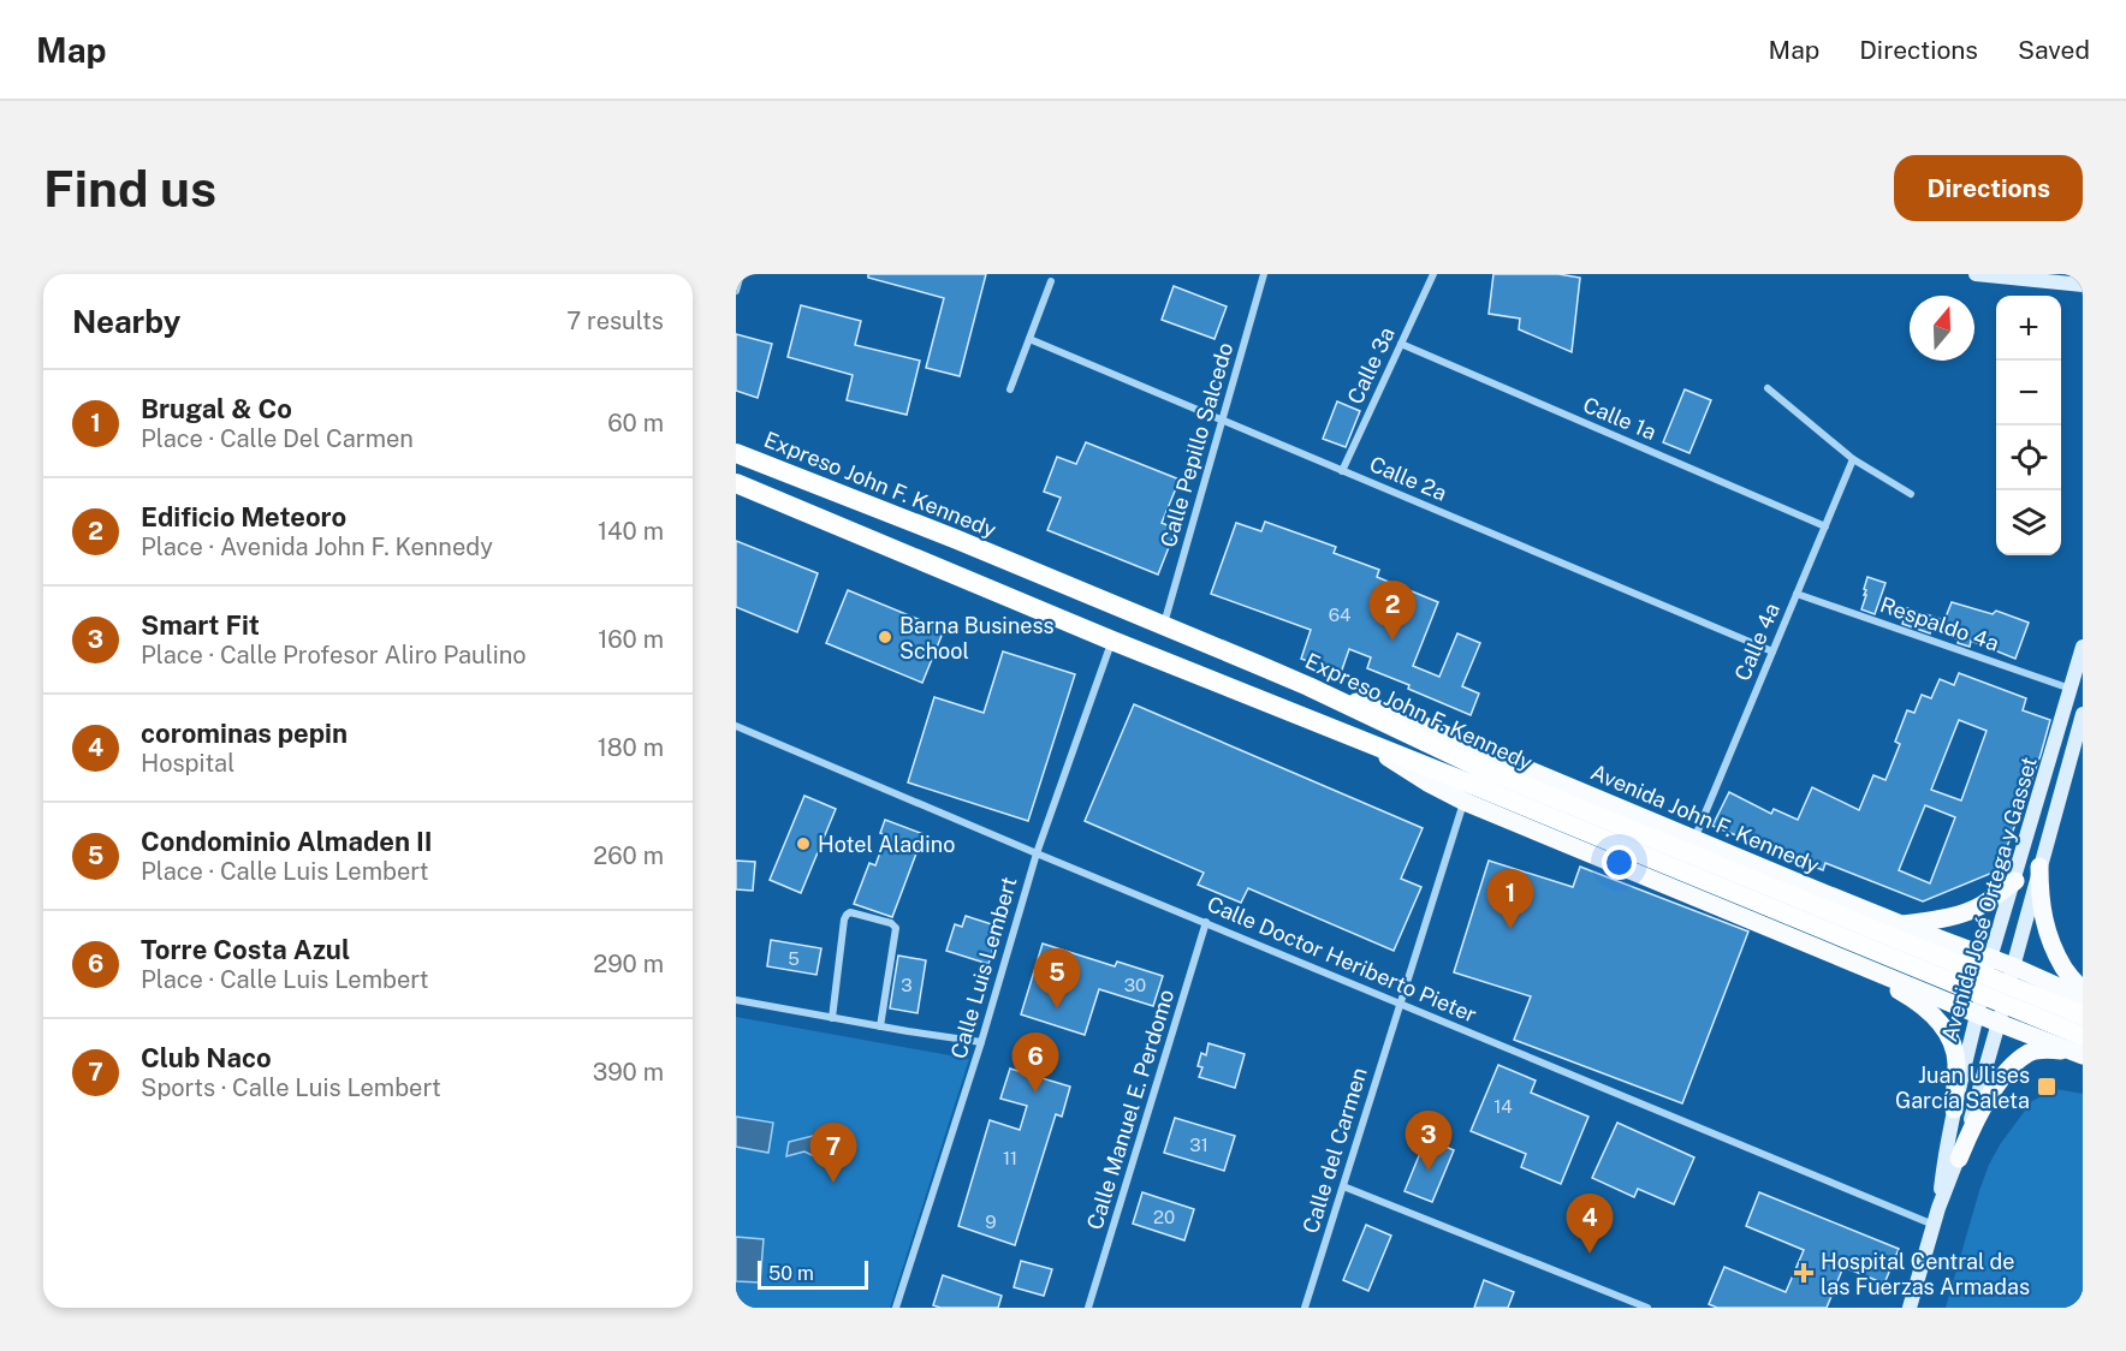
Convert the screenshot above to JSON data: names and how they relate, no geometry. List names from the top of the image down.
{
  "streets": {
    "highway": ["Expreso John F. Kennedy"],
    "main road": ["Avenida John F. Kennedy", "Avenida José Ortega y Gasset"],
    "street": [
      "Calle 3a",
      "Calle 1a",
      "Calle Pepillo Salcedo",
      "Calle 2a",
      "Respaldo 4a",
      "Calle 4a",
      "Calle Doctor Heriberto Pieter",
      "Calle Luis Lembert",
      "Calle Manuel E. Perdomo",
      "Calle del Carmen"
    ]
  },
  "crossings": [
    ["Calle 3a", "Calle 1a"],
    ["Calle 3a", "Calle 2a"],
    ["Calle 1a", "Calle 4a"],
    ["Calle Pepillo Salcedo", "Calle 2a"],
    ["Calle Pepillo Salcedo", "Expreso John F. Kennedy"],
    ["Calle 2a", "Calle 4a"],
    ["Expreso John F. Kennedy", "Avenida John F. Kennedy"],
    ["Expreso John F. Kennedy", "Calle Luis Lembert"],
    ["Respaldo 4a", "Calle 4a"],
    ["Respaldo 4a", "Avenida José Ortega y Gasset"],
    ["Calle 4a", "Avenida John F. Kennedy"],
    ["Avenida John F. Kennedy", "Avenida José Ortega y Gasset"],
    ["Avenida José Ortega y Gasset", "Calle Doctor Heriberto Pieter"],
    ["Calle Doctor Heriberto Pieter", "Calle Luis Lembert"],
    ["Calle Doctor Heriberto Pieter", "Calle Manuel E. Perdomo"],
    ["Calle Doctor Heriberto Pieter", "Calle del Carmen"]
  ],
  "places": {
    "other": ["Barna Business School", "Hotel Aladino"],
    "transit": ["Juan Ulises García Saleta"],
    "health": ["Hospital Central de las Fuerzas Armadas"]
  },
  "house_numbers": [
    "64",
    "5",
    "3",
    "30",
    "14",
    "31",
    "11",
    "20",
    "9"
  ],
  "scale_bar": "50 m",
  "north": "top",
  "page": {
    "header": "Map",
    "nav": ["Map", "Directions", "Saved"],
    "buttons": "Directions",
    "title": "Find us",
    "heading": ["Nearby", "7 results"],
    "map_buttons": ["+", "−"],
    "list": [
      {
        "mark": "1",
        "name": "Brugal & Co",
        "note": "Place · Calle Del Carmen",
        "value": "60 m"
      },
      {
        "mark": "2",
        "name": "Edificio Meteoro",
        "note": "Place · Avenida John F. Kennedy",
        "value": "140 m"
      },
      {
        "mark": "3",
        "name": "Smart Fit",
        "note": "Place · Calle Profesor Aliro Paulino",
        "value": "160 m"
      },
      {
        "mark": "4",
        "name": "corominas pepin",
        "note": "Hospital",
        "value": "180 m"
      },
      {
        "mark": "5",
        "name": "Condominio Almaden II",
        "note": "Place · Calle Luis Lembert",
        "value": "260 m"
      },
      {
        "mark": "6",
        "name": "Torre Costa Azul",
        "note": "Place · Calle Luis Lembert",
        "value": "290 m"
      },
      {
        "mark": "7",
        "name": "Club Naco",
        "note": "Sports · Calle Luis Lembert",
        "value": "390 m"
      }
    ],
    "pins": [
      "2",
      "1",
      "5",
      "6",
      "3",
      "7",
      "4"
    ],
    "scale": "50 m"
  }
}
